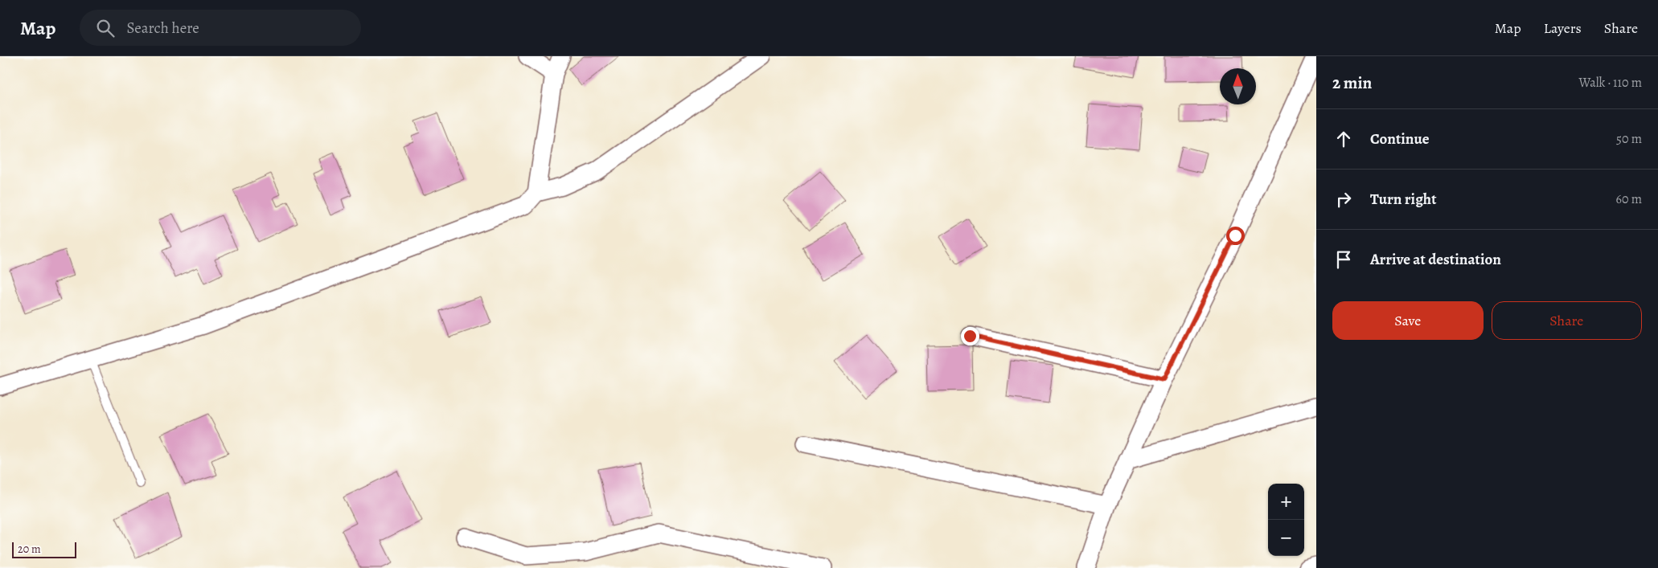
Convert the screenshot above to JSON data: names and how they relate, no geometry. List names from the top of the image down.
{
  "scale_bar": "20 m",
  "north": "top",
  "page": {
    "header": "Map",
    "search": "Search here",
    "nav": ["Map", "Layers", "Share"],
    "heading": ["2 min", "Walk · 110 m"],
    "list": [
      ["Continue", "50 m"],
      ["Turn right", "60 m"],
      "Arrive at destination"
    ],
    "buttons": ["Save", "Share"],
    "map_buttons": ["+", "−"],
    "scale": "20 m"
  }
}
